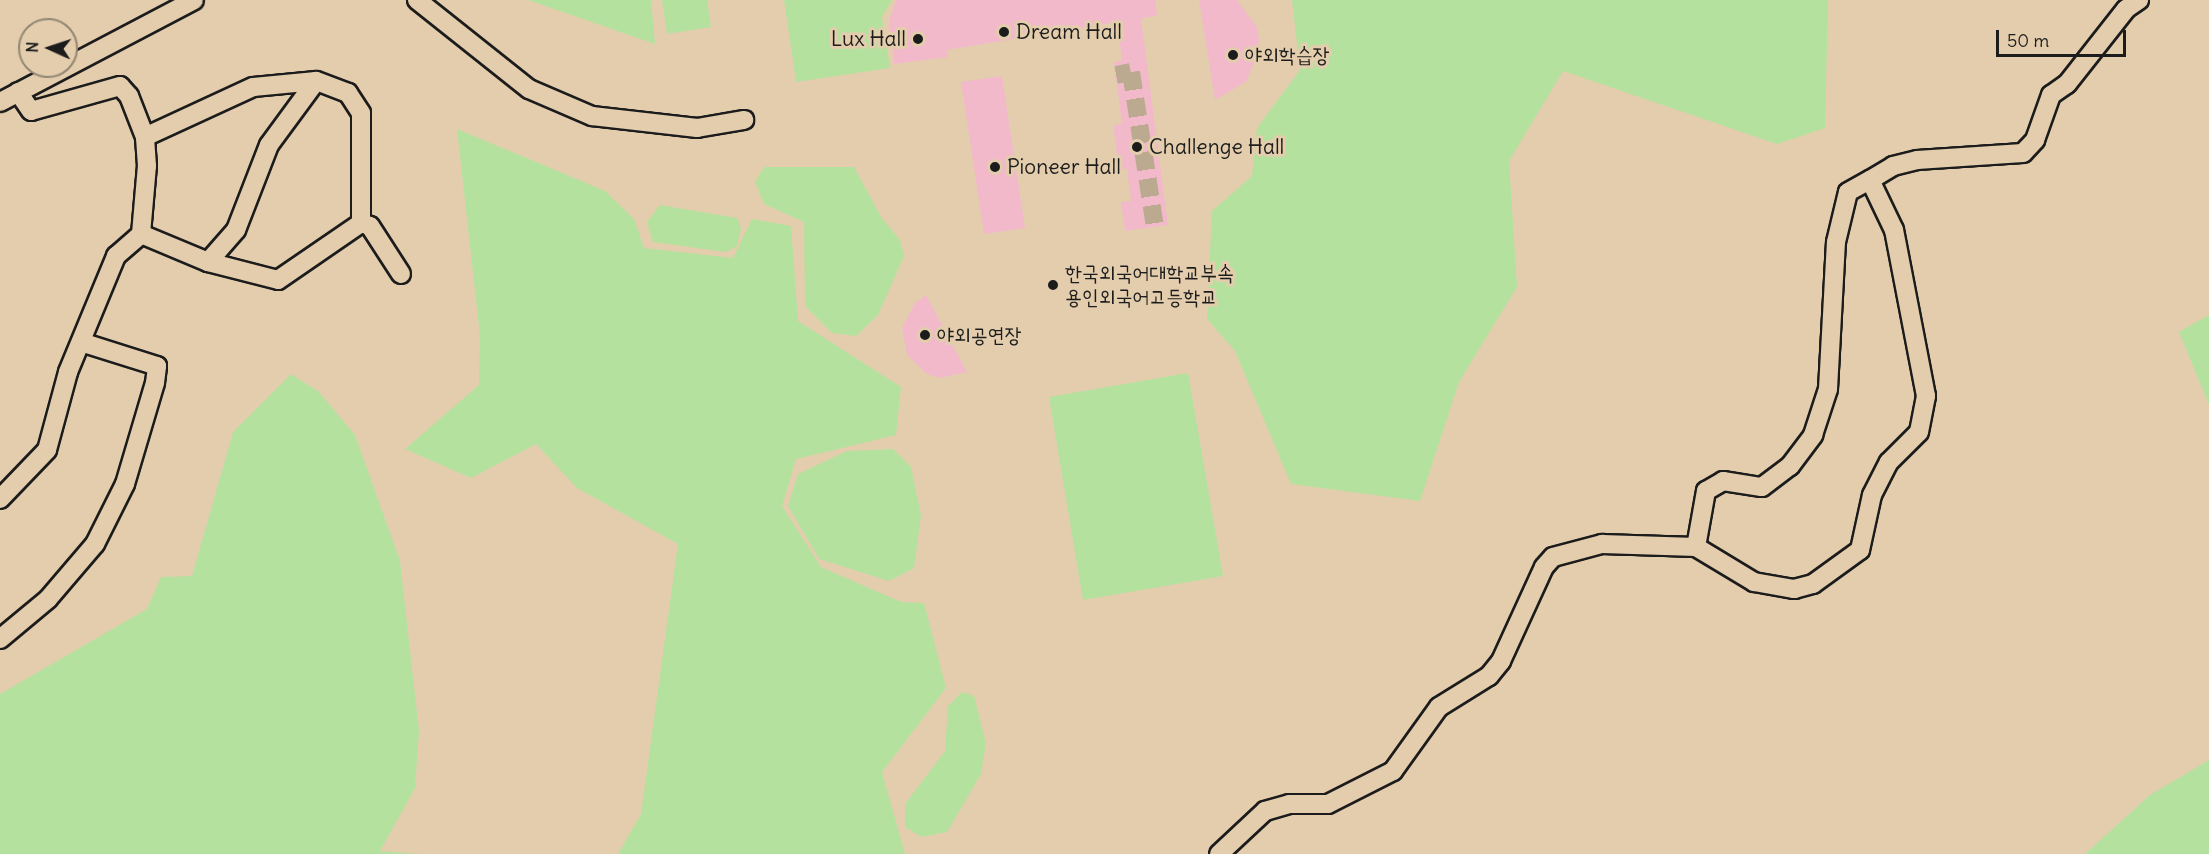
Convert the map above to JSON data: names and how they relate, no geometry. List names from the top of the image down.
{
  "places": [
    "Dream Hall",
    "Lux Hall",
    "야외학습장",
    "Challenge Hall",
    "Pioneer Hall",
    "한국외국어대학교부속 용인외국어고등학교",
    "야외공연장"
  ],
  "scale_bar": "50 m",
  "north": "left"
}
